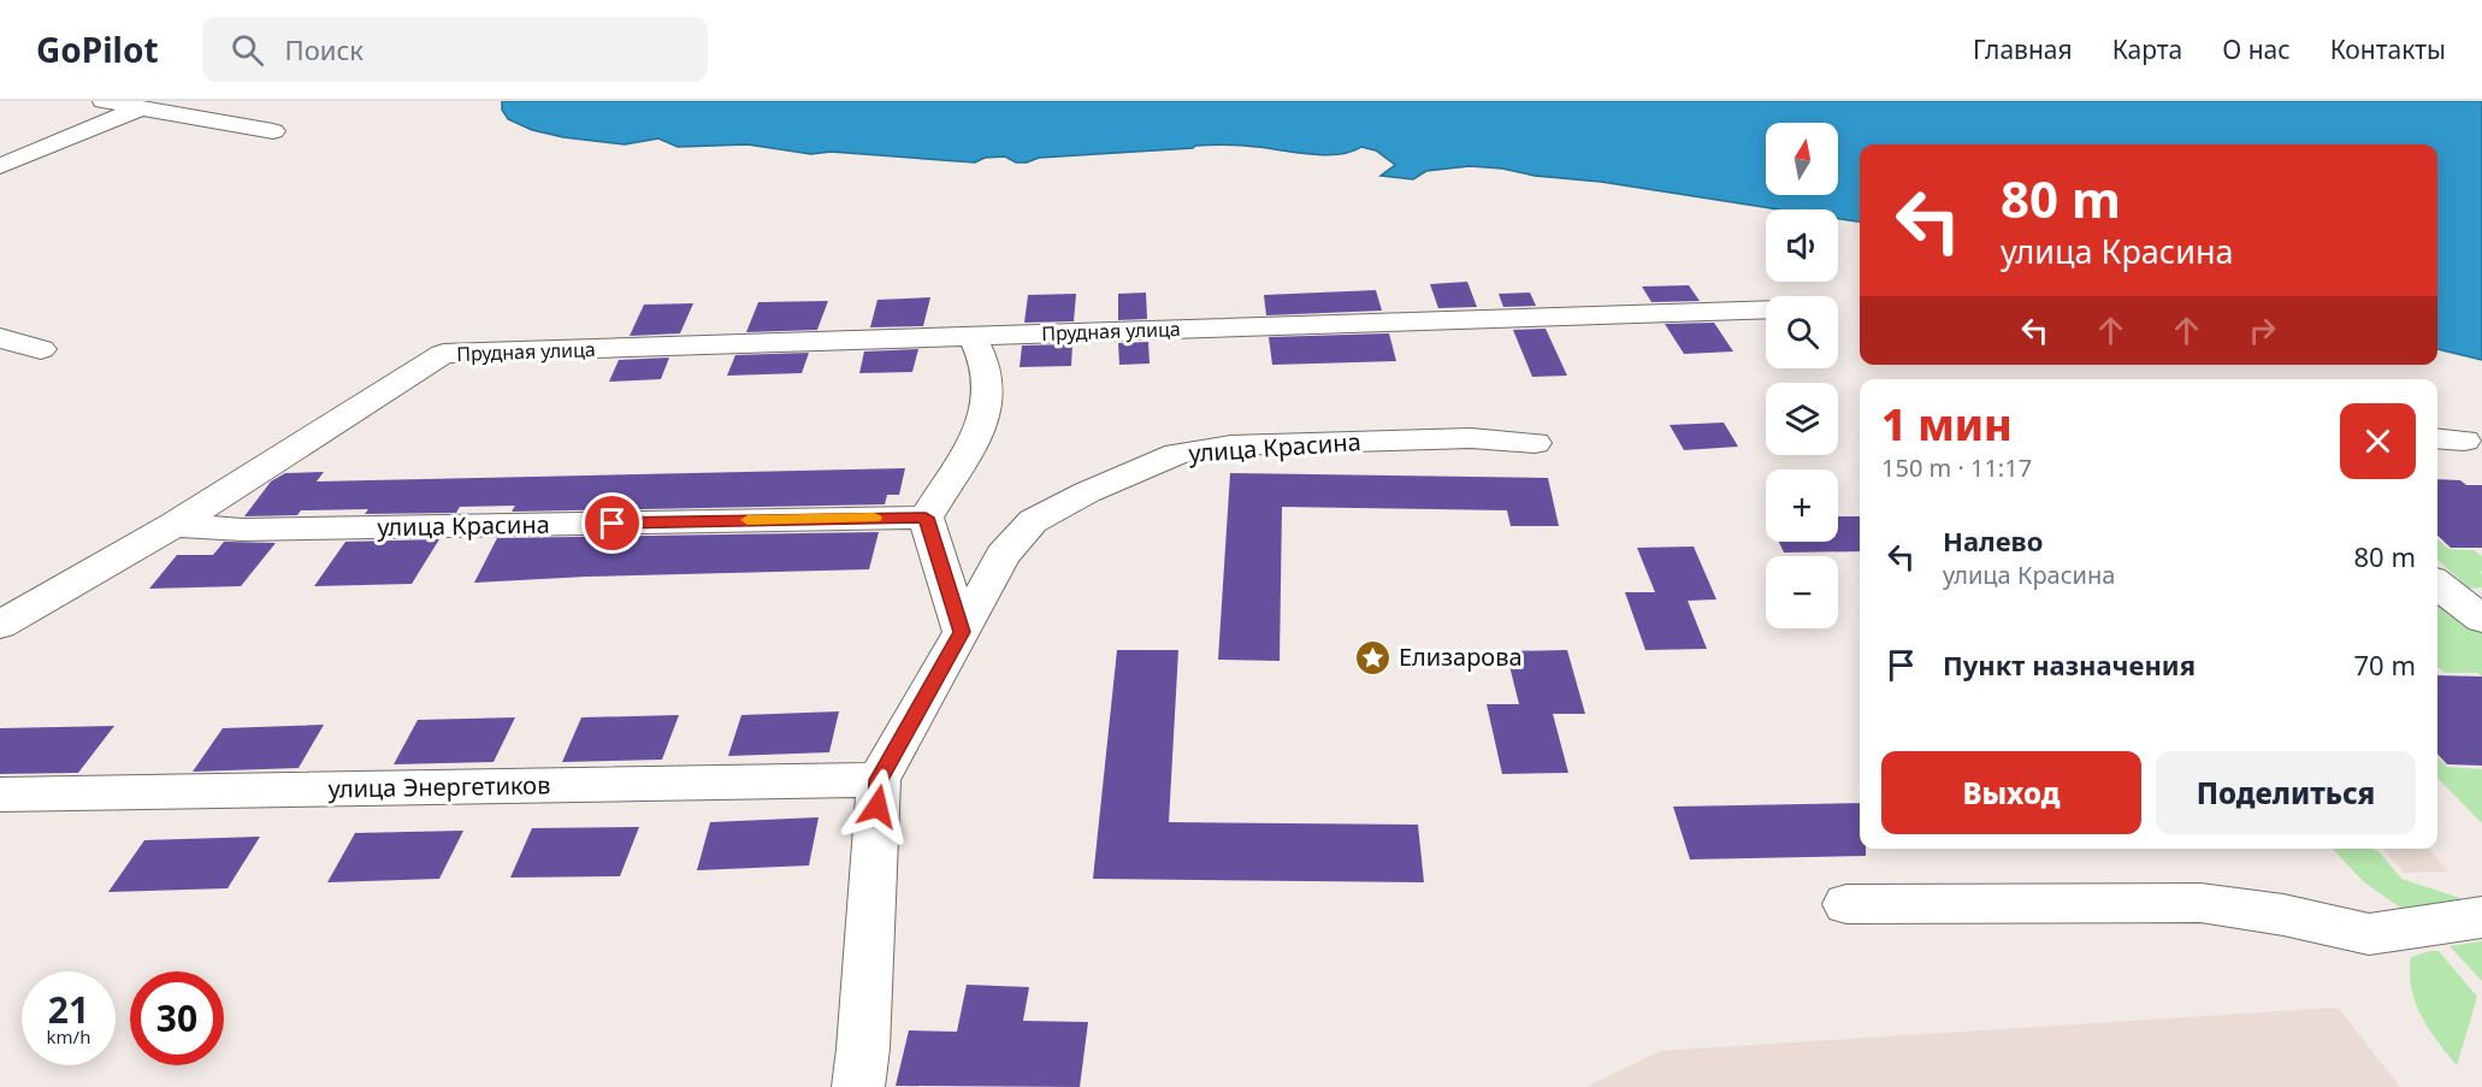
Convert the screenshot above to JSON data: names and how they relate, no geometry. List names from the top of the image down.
{
  "streets": {
    "street": ["Прудная улица", "улица Красина", "улица Энергетиков"]
  },
  "crossings": [
    ["Прудная улица", "улица Красина"],
    ["улица Красина", "улица Энергетиков"]
  ],
  "places": {
    "place": ["Елизарова"]
  },
  "north": "top",
  "page": {
    "header": "GoPilot",
    "search": "Поиск",
    "nav": [
      "Главная",
      "Карта",
      "О нас",
      "Контакты"
    ],
    "map_buttons": ["+", "−"],
    "turn": ["80 m", "улица Красина"],
    "heading": ["1 мин", "150 m · 11:17"],
    "list": [
      {
        "name": "Налево",
        "note": "улица Красина",
        "value": "80 m"
      },
      {
        "name": "Пункт назначения",
        "value": "70 m"
      }
    ],
    "buttons": ["Выход", "Поделиться"],
    "speed": "21 km/h",
    "limit": "30"
  }
}
